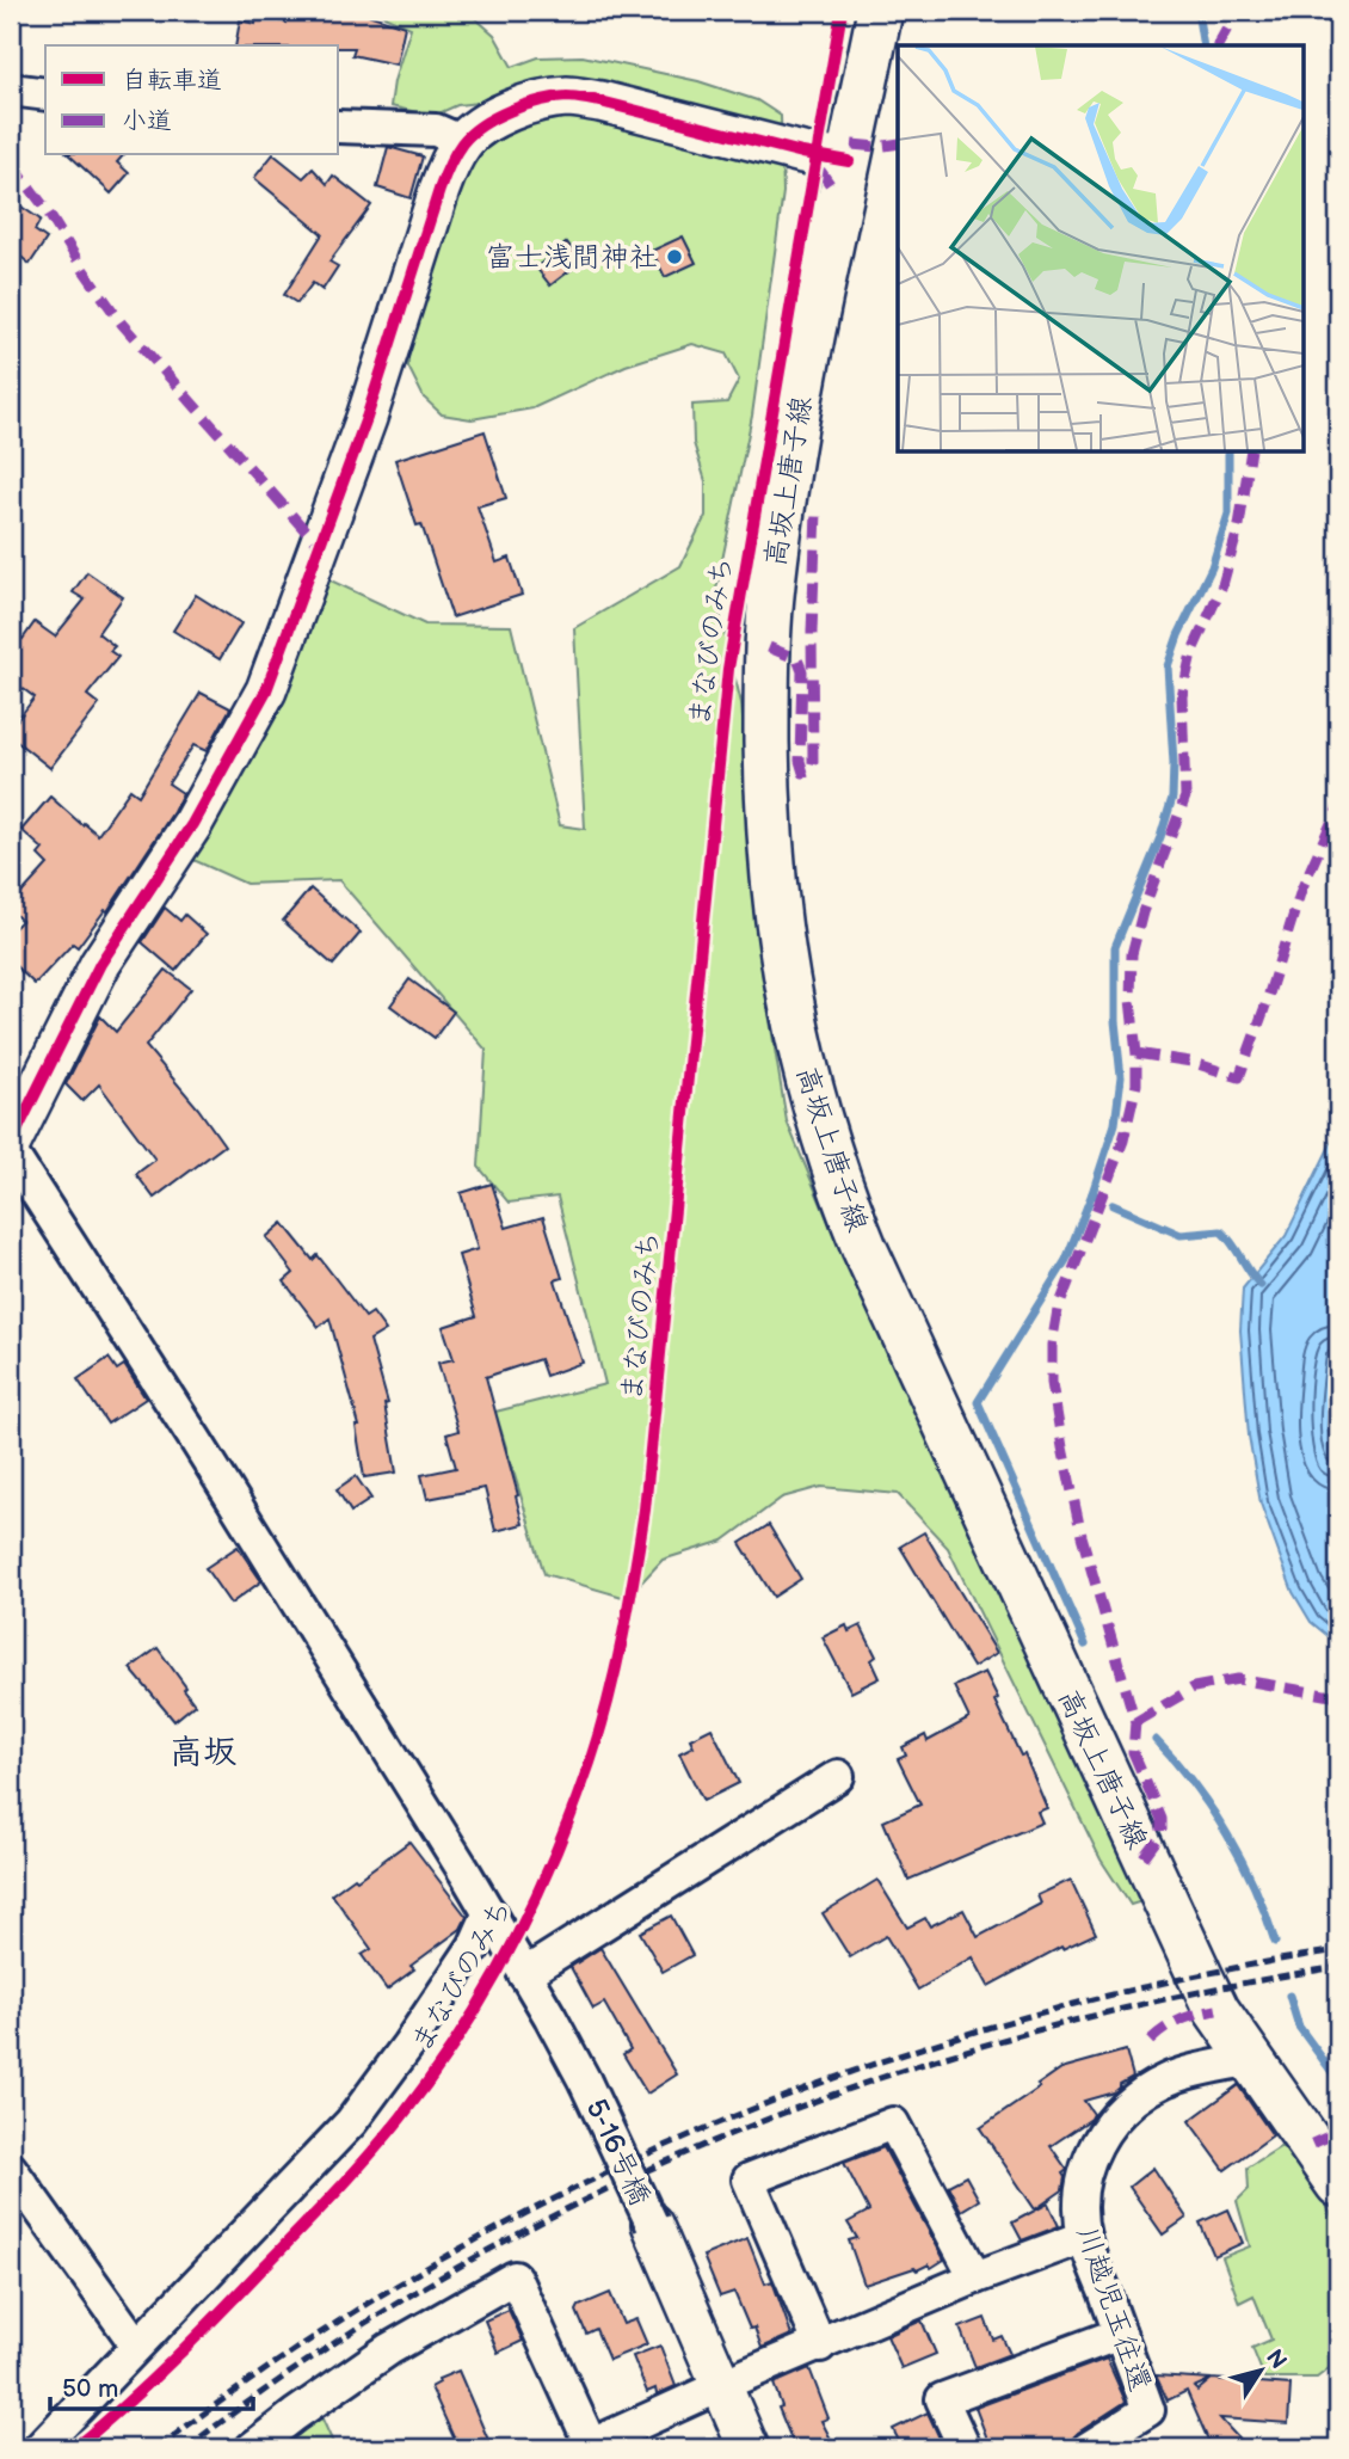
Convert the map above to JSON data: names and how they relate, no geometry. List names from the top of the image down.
{
  "streets": {
    "main road": ["高坂上唐子線"],
    "street": ["5-16号橋", "川越児玉往還"],
    "cycle path": ["まなびのみち"]
  },
  "crossings": [
    ["高坂上唐子線", "川越児玉往還"]
  ],
  "districts": ["高坂"],
  "places": ["富士浅間神社"],
  "legend": ["自転車道", "小道"],
  "scale_bar": "50 m",
  "north": "top right"
}
